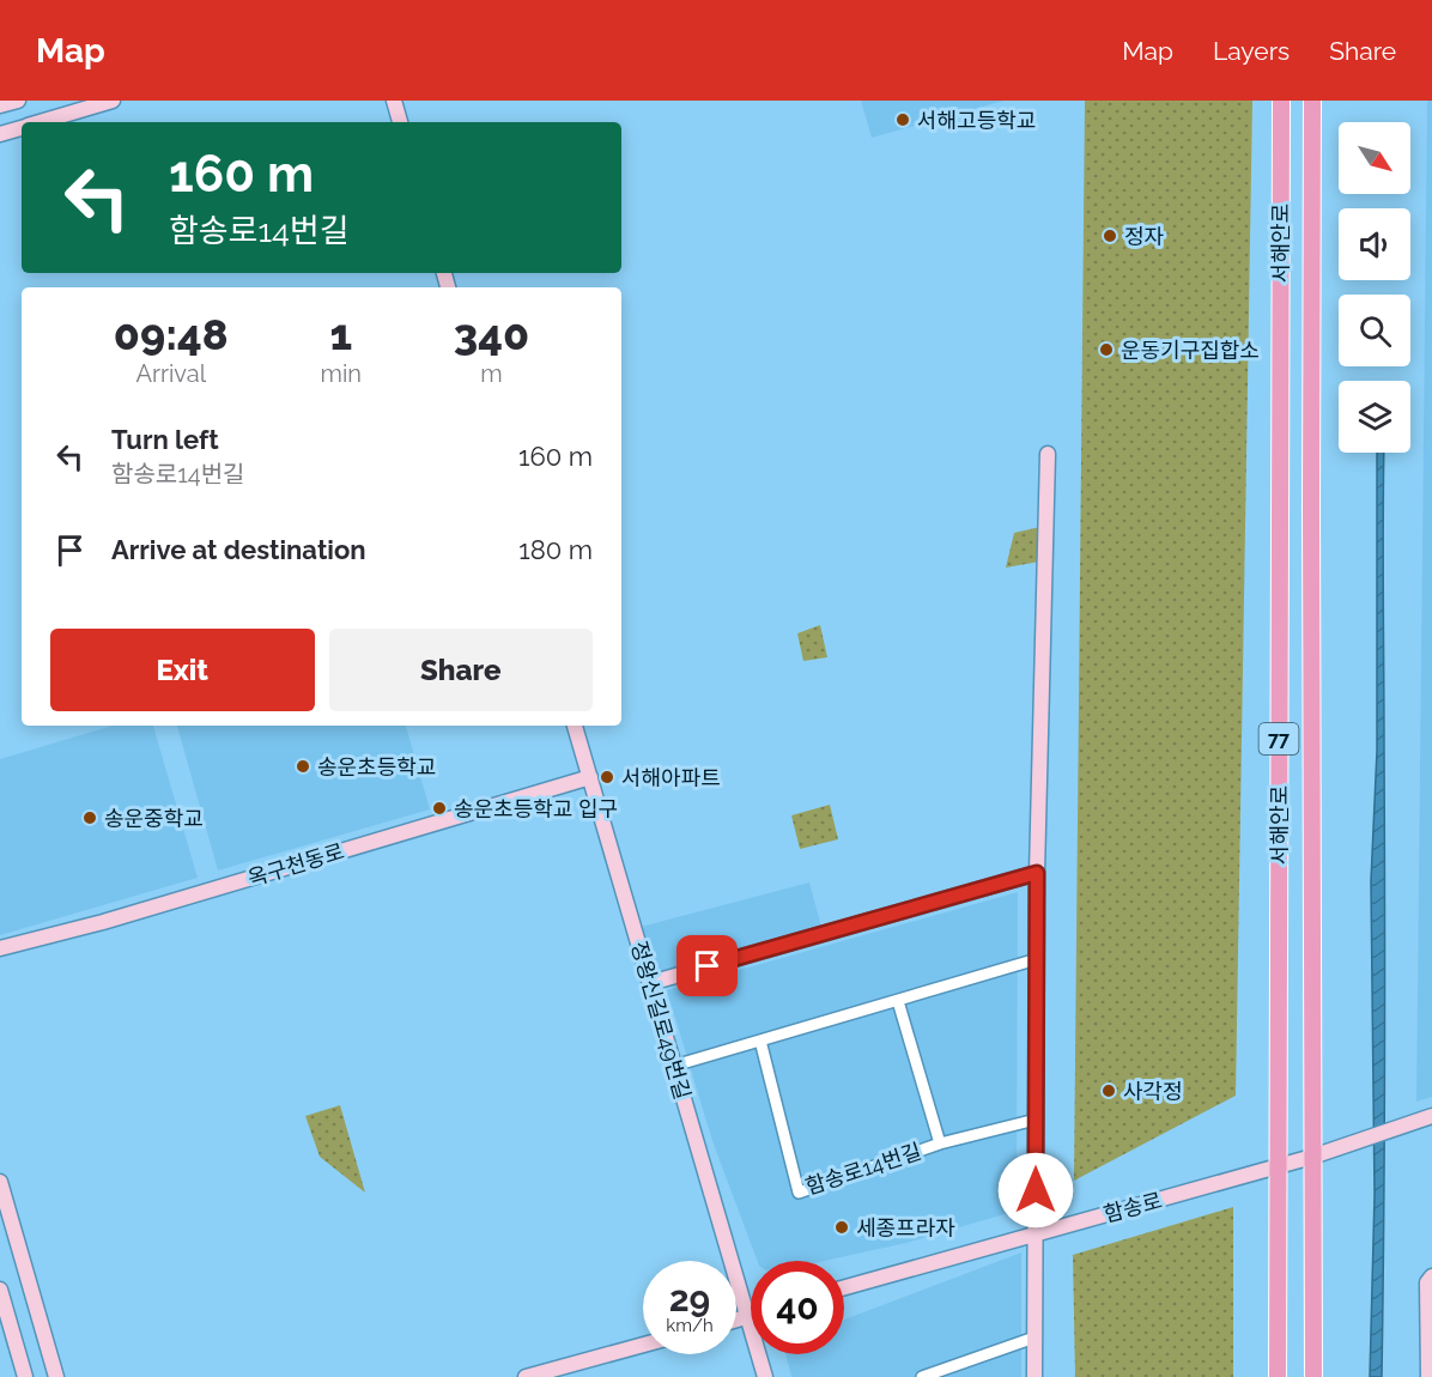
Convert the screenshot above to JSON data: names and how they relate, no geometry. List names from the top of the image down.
{
  "streets": {
    "main road": ["서해안로", "77"],
    "street": [
      "옥구천동로",
      "정왕신길로49번길",
      "함송로14번길",
      "함송로"
    ]
  },
  "crossings": [
    ["서해안로", "함송로"],
    ["옥구천동로", "정왕신길로49번길"]
  ],
  "places": [
    "서해고등학교",
    "정자",
    "운동기구집합소",
    "송운초등학교",
    "서해아파트",
    "송운초등학교 입구",
    "송운중학교",
    "사각정",
    "세종프라자"
  ],
  "north": "bottom right",
  "page": {
    "header": "Map",
    "nav": ["Map", "Layers", "Share"],
    "turn": ["160 m", "함송로14번길"],
    "eta": [
      "09:48",
      "Arrival",
      "1",
      "min",
      "340",
      "m"
    ],
    "list": [
      {
        "name": "Turn left",
        "note": "함송로14번길",
        "value": "160 m"
      },
      {
        "name": "Arrive at destination",
        "value": "180 m"
      }
    ],
    "buttons": ["Exit", "Share"],
    "speed": "29 km/h",
    "limit": "40"
  }
}
